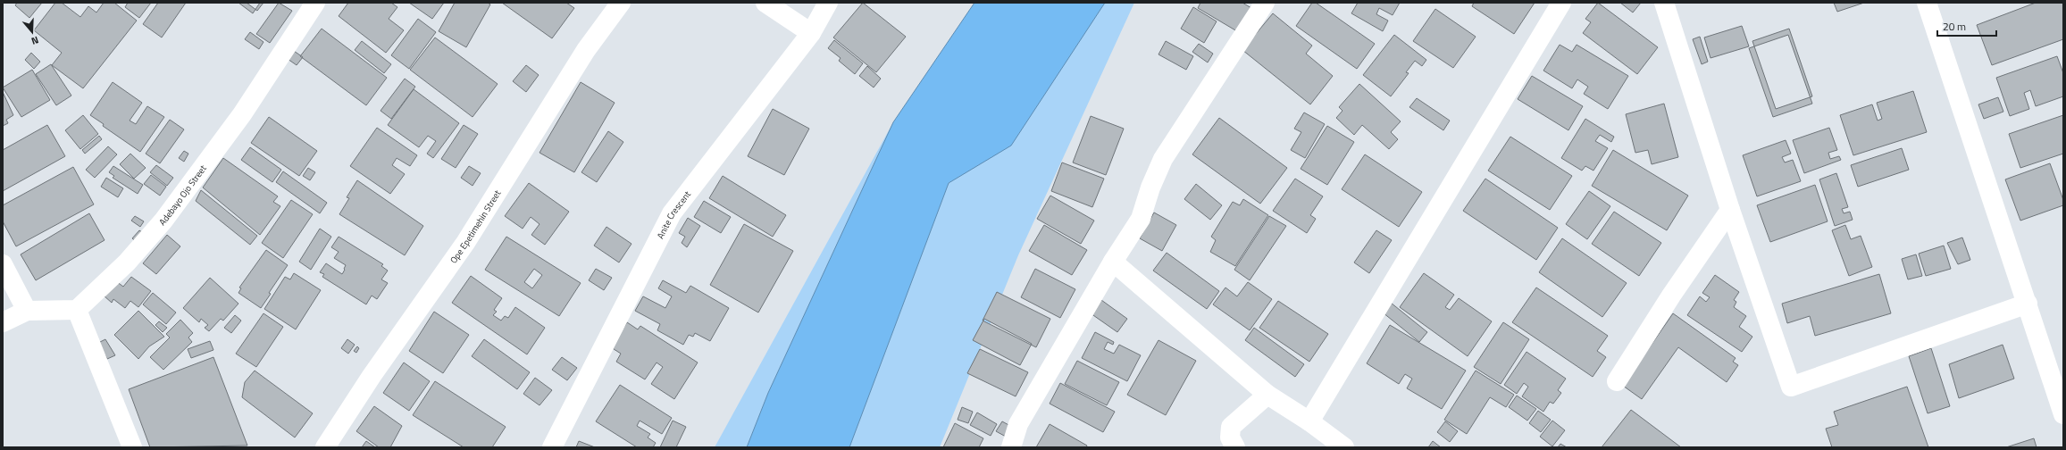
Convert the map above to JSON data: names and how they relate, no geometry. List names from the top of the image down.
{
  "streets": {
    "street": ["Adebayo Ojo Street", "Anite Crescent", "Ope Epetimehin Street"]
  },
  "scale_bar": "20 m",
  "north": "bottom"
}
